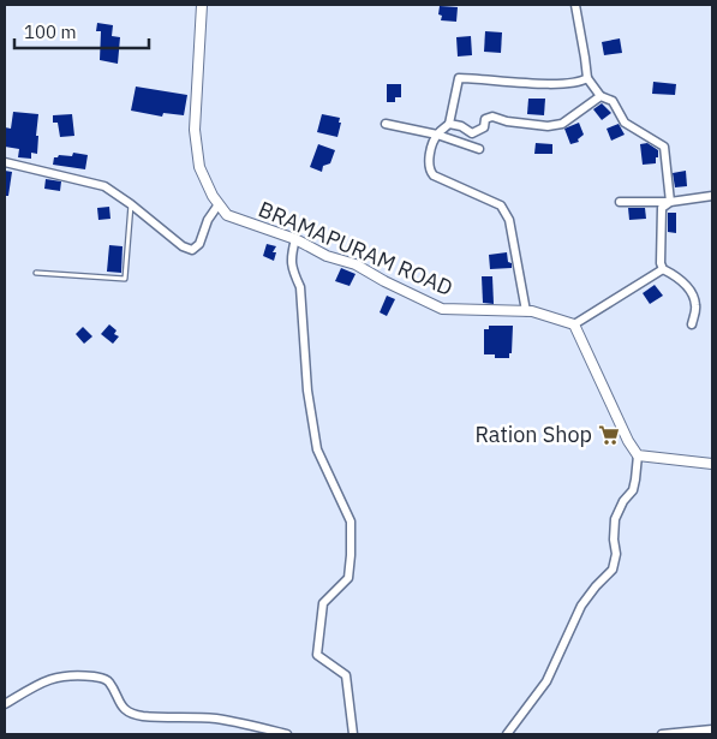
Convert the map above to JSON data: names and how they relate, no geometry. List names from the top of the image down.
{
  "streets": {
    "street": ["BRAMAPURAM ROAD"]
  },
  "places": {
    "supermarket": ["Ration Shop"]
  },
  "scale_bar": "100 m"
}
